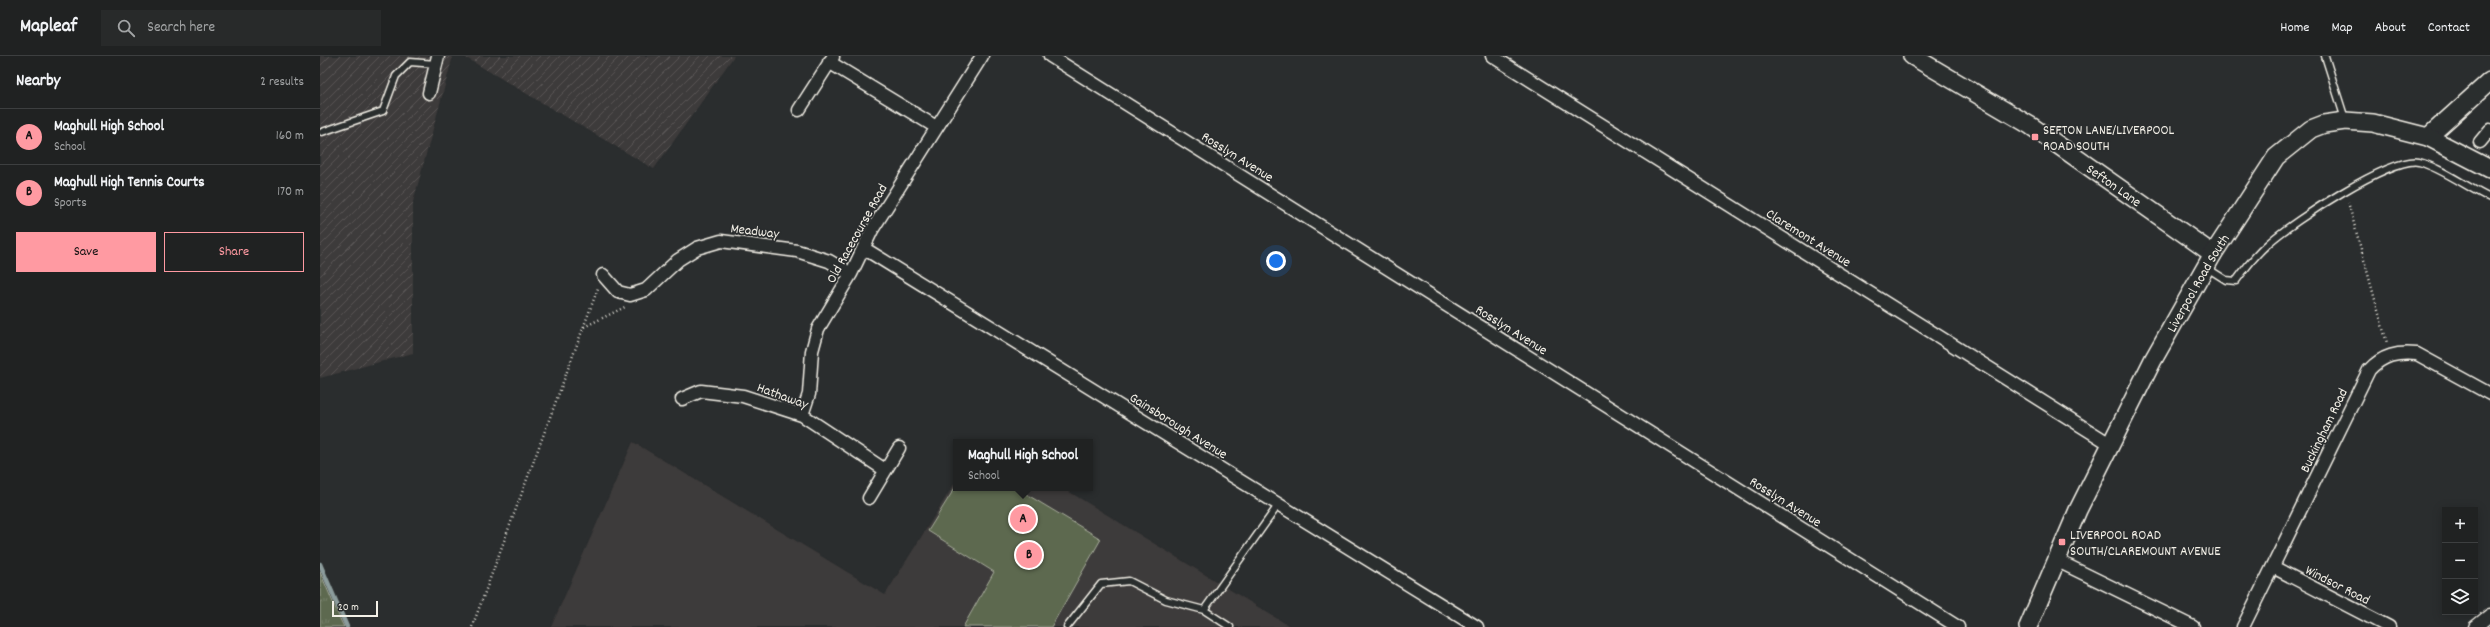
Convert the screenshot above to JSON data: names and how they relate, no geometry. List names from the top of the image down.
{
  "streets": {
    "main road": ["Sefton Lane", "Liverpool Road South"],
    "street": [
      "Rosslyn Avenue",
      "Meadway",
      "Old Racecourse Road",
      "Claremont Avenue",
      "Hathaway",
      "Gainsborough Avenue",
      "Buckingham Road",
      "Windsor Road"
    ]
  },
  "crossings": [
    ["Sefton Lane", "Liverpool Road South"],
    ["Meadway", "Old Racecourse Road"],
    ["Old Racecourse Road", "Hathaway"],
    ["Old Racecourse Road", "Gainsborough Avenue"],
    ["Claremont Avenue", "Liverpool Road South"],
    ["Buckingham Road", "Windsor Road"]
  ],
  "places": {
    "transit": ["SEFTON LANE/LIVERPOOL ROAD SOUTH", "LIVERPOOL ROAD SOUTH/CLAREMOUNT AVENUE"]
  },
  "scale_bar": "20 m",
  "page": {
    "header": "Mapleaf",
    "search": "Search here",
    "nav": [
      "Home",
      "Map",
      "About",
      "Contact"
    ],
    "heading": ["Nearby", "2 results"],
    "list": [
      {
        "mark": "A",
        "name": "Maghull High School",
        "note": "School",
        "value": "160 m"
      },
      {
        "mark": "B",
        "name": "Maghull High Tennis Courts",
        "note": "Sports",
        "value": "170 m"
      }
    ],
    "buttons": ["Save", "Share"],
    "popup": ["Maghull High School", "School"],
    "pins": ["A", "B"],
    "map_buttons": ["+", "−"],
    "scale": "20 m"
  }
}
